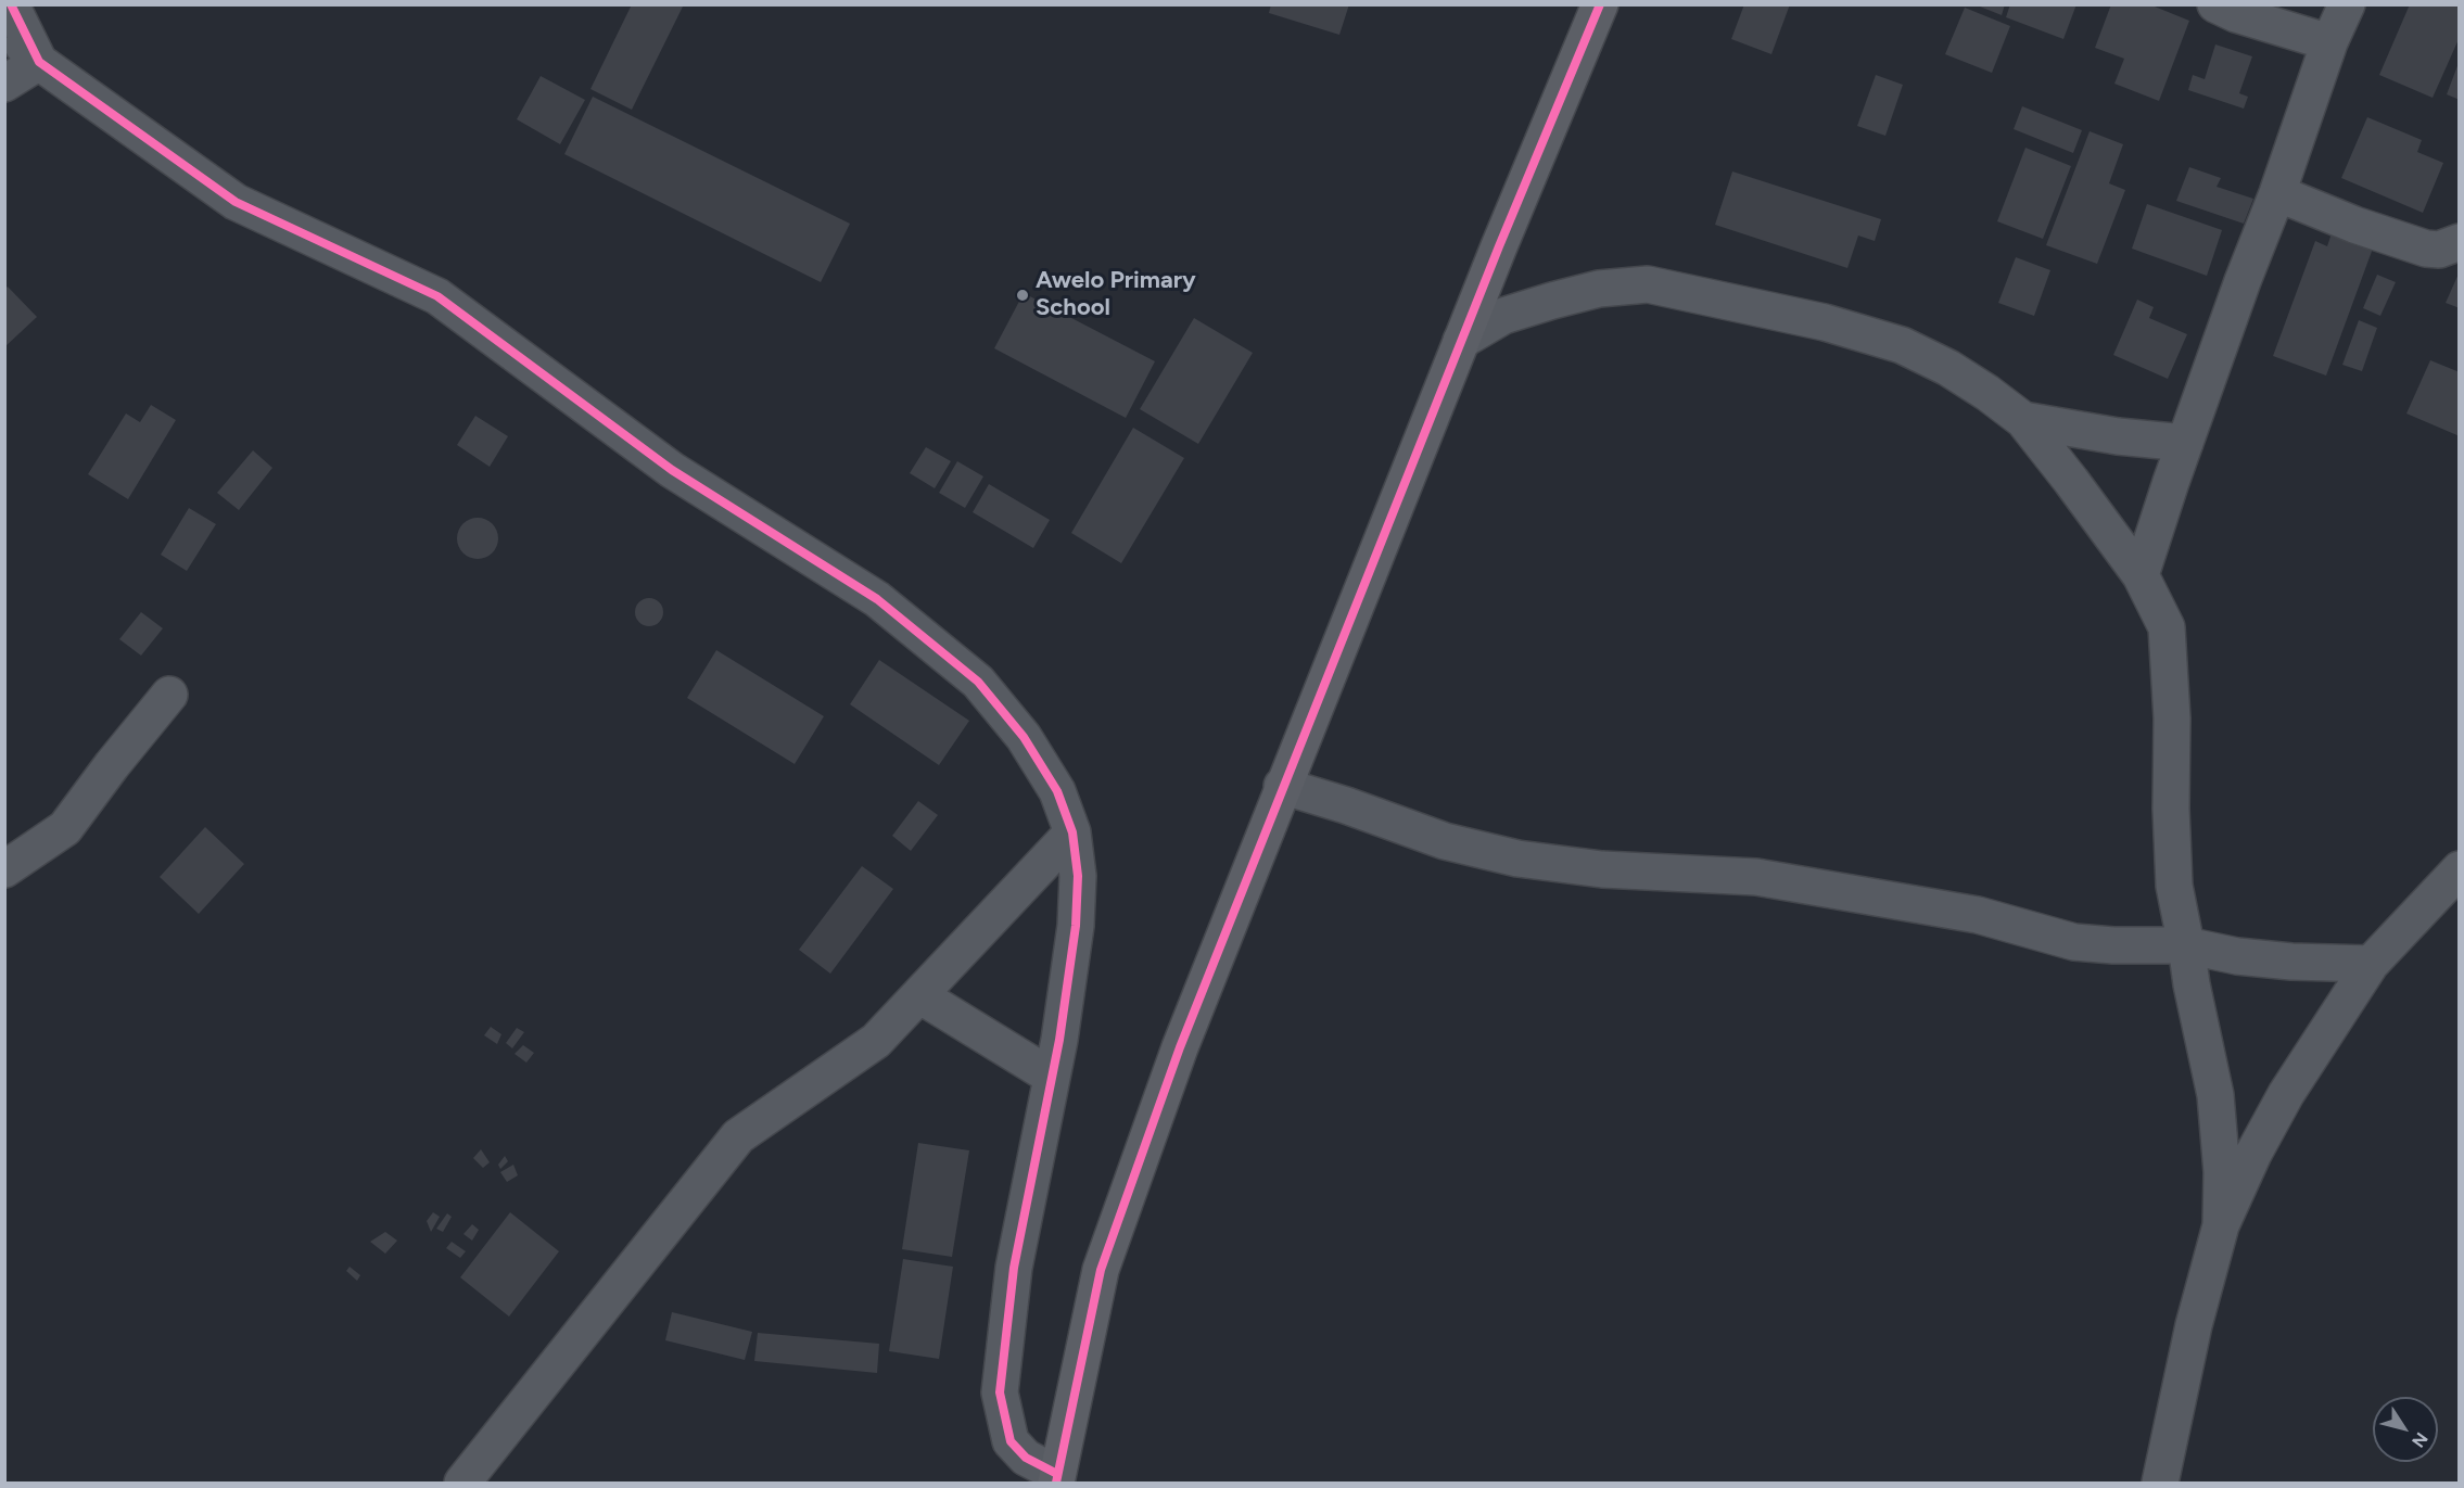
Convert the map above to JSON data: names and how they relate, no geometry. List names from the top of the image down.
{
  "places": ["Awelo Primary School"],
  "north": "bottom right"
}
